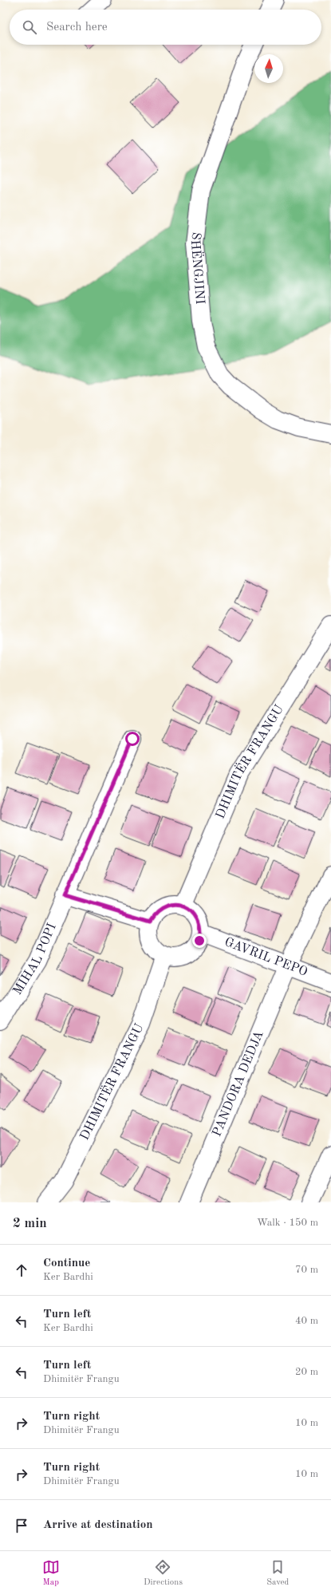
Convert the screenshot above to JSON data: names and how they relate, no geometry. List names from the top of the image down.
{
  "streets": {
    "street": [
      "SHËNGJINI",
      "DHIMITËR FRANGU",
      "GAVRIL PEPO",
      "MIHAL POPI",
      "PANDORA DEDJA"
    ]
  },
  "crossings": [
    ["DHIMITËR FRANGU", "GAVRIL PEPO"],
    ["GAVRIL PEPO", "PANDORA DEDJA"]
  ],
  "north": "top",
  "page": {
    "search": "Search here",
    "heading": ["2 min", "Walk · 150 m"],
    "list": [
      ["Continue", "Ker Bardhi", "70 m"],
      ["Turn left", "Ker Bardhi", "40 m"],
      ["Turn left", "Dhimitër Frangu", "20 m"],
      ["Turn right", "Dhimitër Frangu", "10 m"],
      ["Turn right", "Dhimitër Frangu", "10 m"],
      "Arrive at destination"
    ],
    "nav": ["Map", "Directions", "Saved"]
  }
}
